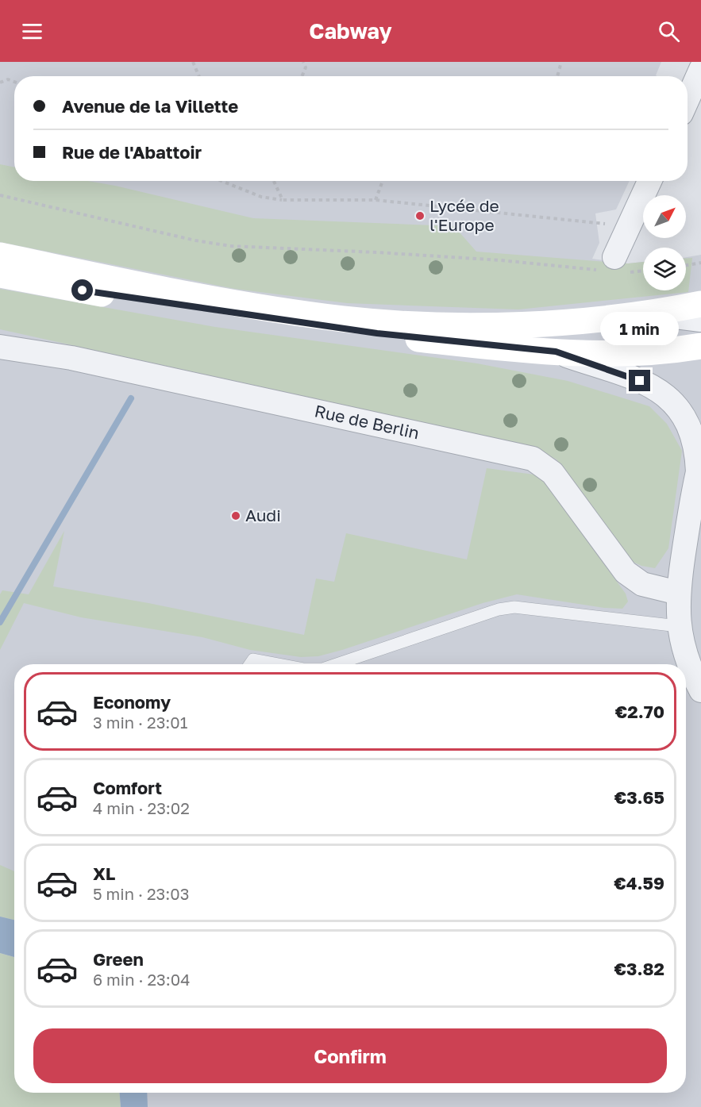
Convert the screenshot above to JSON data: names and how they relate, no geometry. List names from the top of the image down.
{
  "streets": {
    "street": ["Rue de Berlin"]
  },
  "places": ["Lycée de l'Europe", "Audi"],
  "north": "top right",
  "page": {
    "header": "Cabway",
    "banner": ["Avenue de la Villette", "Rue de l'Abattoir"],
    "bubble": "1 min",
    "list": [
      {
        "name": "Economy",
        "note": "3 min · 23:01",
        "value": "€2.70"
      },
      {
        "name": "Comfort",
        "note": "4 min · 23:02",
        "value": "€3.65"
      },
      {
        "name": "XL",
        "note": "5 min · 23:03",
        "value": "€4.59"
      },
      {
        "name": "Green",
        "note": "6 min · 23:04",
        "value": "€3.82"
      }
    ],
    "buttons": "Confirm"
  }
}
